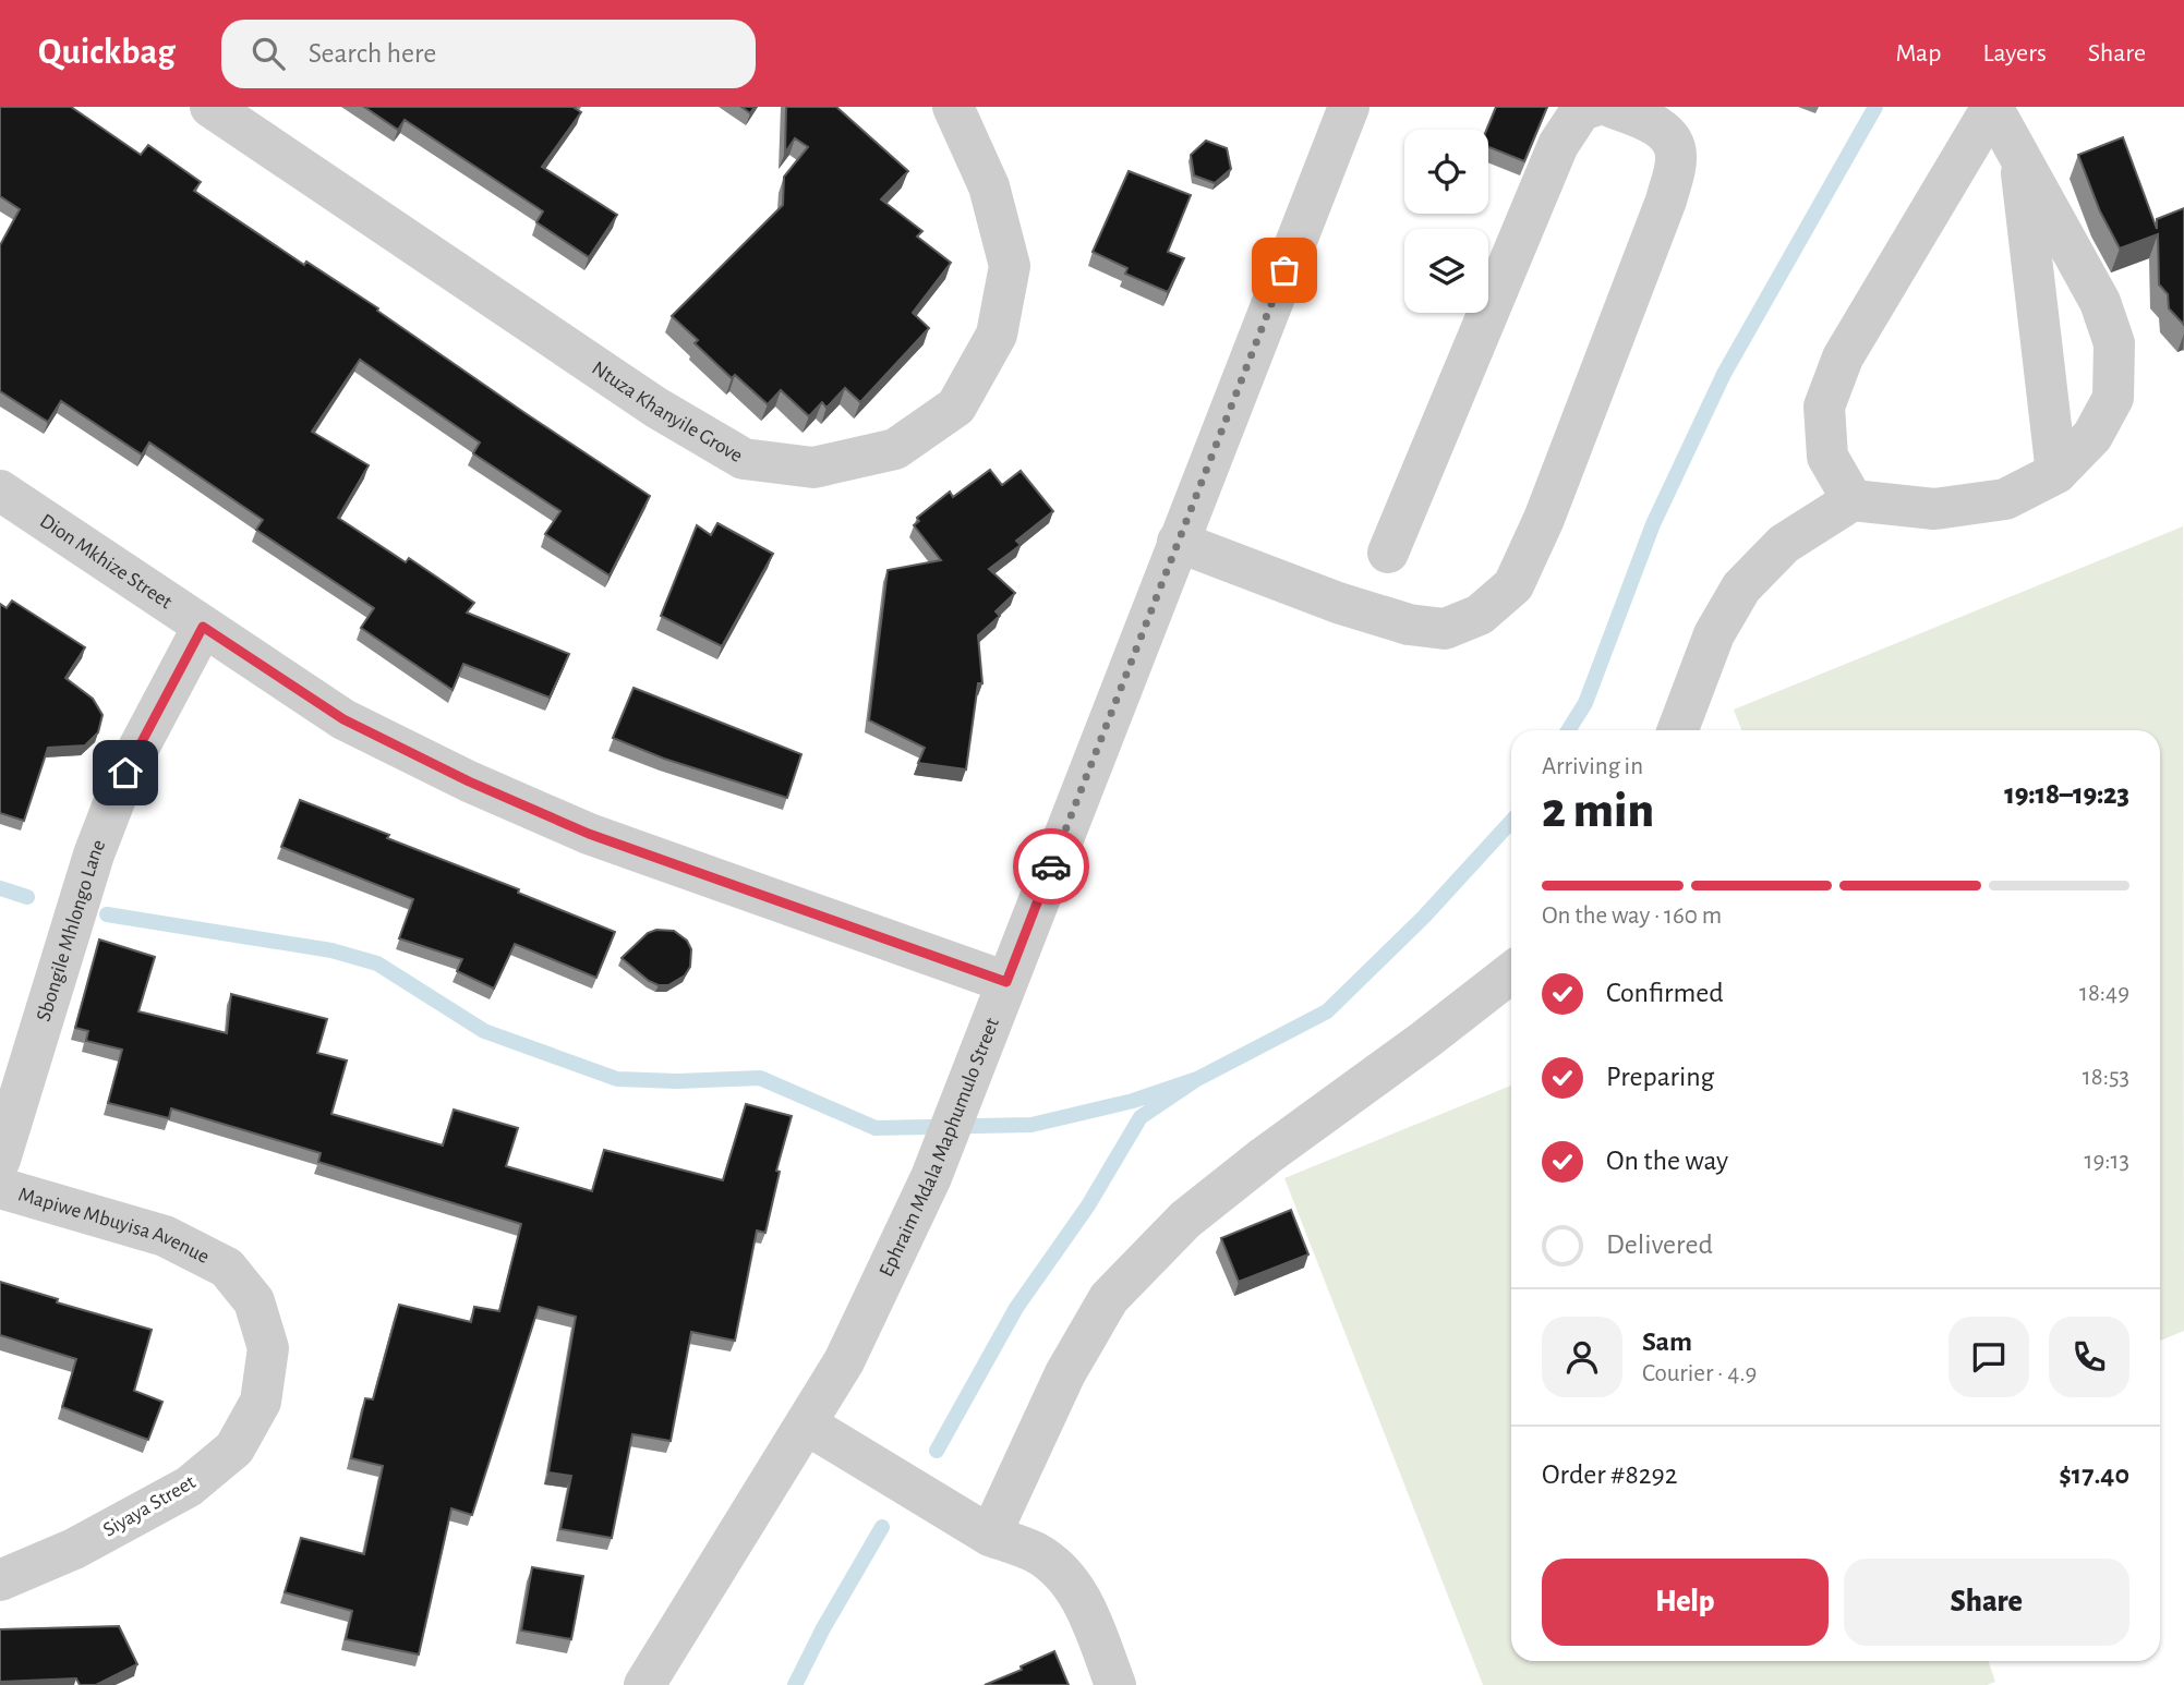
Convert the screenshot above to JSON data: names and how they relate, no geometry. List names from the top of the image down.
{
  "streets": {
    "street": [
      "Ntuza Khanyile Grove",
      "Dion Mkhize Street",
      "Sbongile Mhlongo Lane",
      "Ephraim Mdala Maphumulo Street",
      "Mapiwe Mbuyisa Avenue",
      "Siyaya Street"
    ]
  },
  "crossings": [
    ["Dion Mkhize Street", "Sbongile Mhlongo Lane"],
    ["Dion Mkhize Street", "Ephraim Mdala Maphumulo Street"],
    ["Mapiwe Mbuyisa Avenue", "Siyaya Street"]
  ],
  "page": {
    "header": "Quickbag",
    "search": "Search here",
    "nav": ["Map", "Layers", "Share"],
    "heading": ["2 min", "Arriving in", "19:18–19:23"],
    "panel": [
      "Sam",
      "Courier · 4.9",
      "Order #8292",
      "$17.40"
    ],
    "bar": "On the way · 160 m",
    "list": [
      ["Confirmed", "18:49"],
      ["Preparing", "18:53"],
      ["On the way", "19:13"],
      "Delivered"
    ],
    "buttons": ["Help", "Share"]
  }
}
